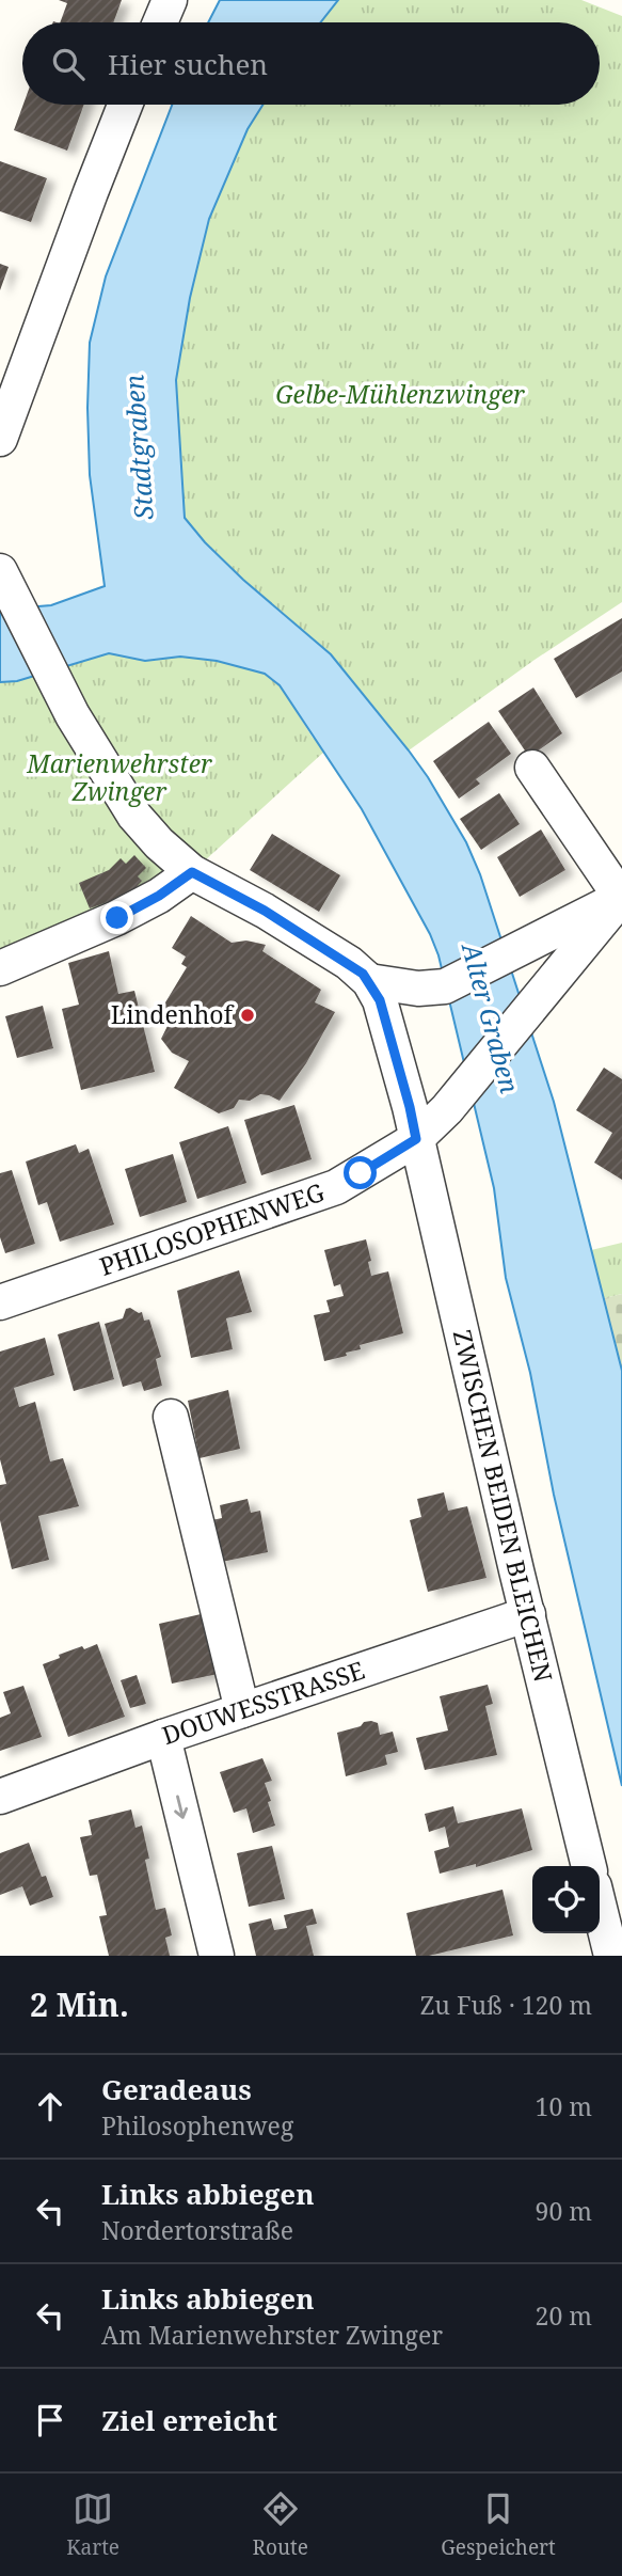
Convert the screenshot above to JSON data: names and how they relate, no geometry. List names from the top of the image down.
{
  "streets": {
    "street": ["PHILOSOPHENWEG", "ZWISCHEN BEIDEN BLEICHEN", "DOUWESSTRASSE"]
  },
  "crossings": [
    ["PHILOSOPHENWEG", "ZWISCHEN BEIDEN BLEICHEN"],
    ["ZWISCHEN BEIDEN BLEICHEN", "DOUWESSTRASSE"]
  ],
  "water": ["Stadtgraben", "Alter Graben"],
  "parks": ["Gelbe-Mühlenzwinger", "Marienwehrster Zwinger"],
  "places": ["Lindenhof"],
  "page": {
    "search": "Hier suchen",
    "heading": ["2 Min.", "Zu Fuß · 120 m"],
    "list": [
      ["Geradeaus", "Philosophenweg", "10 m"],
      ["Links abbiegen", "Nordertorstraße", "90 m"],
      ["Links abbiegen", "Am Marienwehrster Zwinger", "20 m"],
      "Ziel erreicht"
    ],
    "nav": ["Karte", "Route", "Gespeichert"]
  }
}
